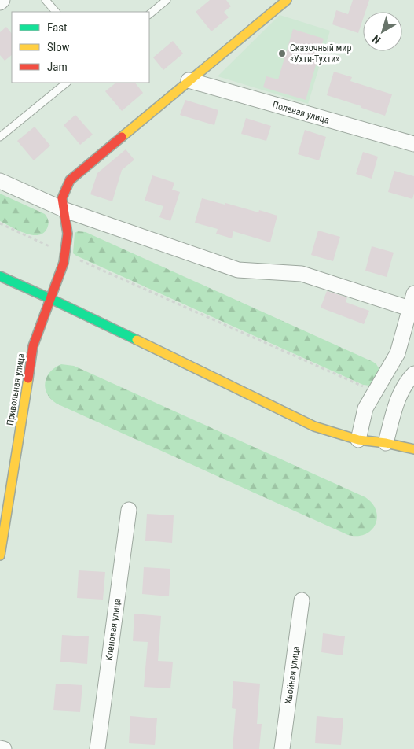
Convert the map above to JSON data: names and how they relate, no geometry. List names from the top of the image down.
{
  "streets": {
    "street": [
      "Полевая улица",
      "Привольная улица",
      "Кленовая улица",
      "Хвойная улица"
    ]
  },
  "places": ["Сказочный мир «Ухти-Тухти»"],
  "legend": ["Fast", "Slow", "Jam"],
  "north": "bottom left"
}
